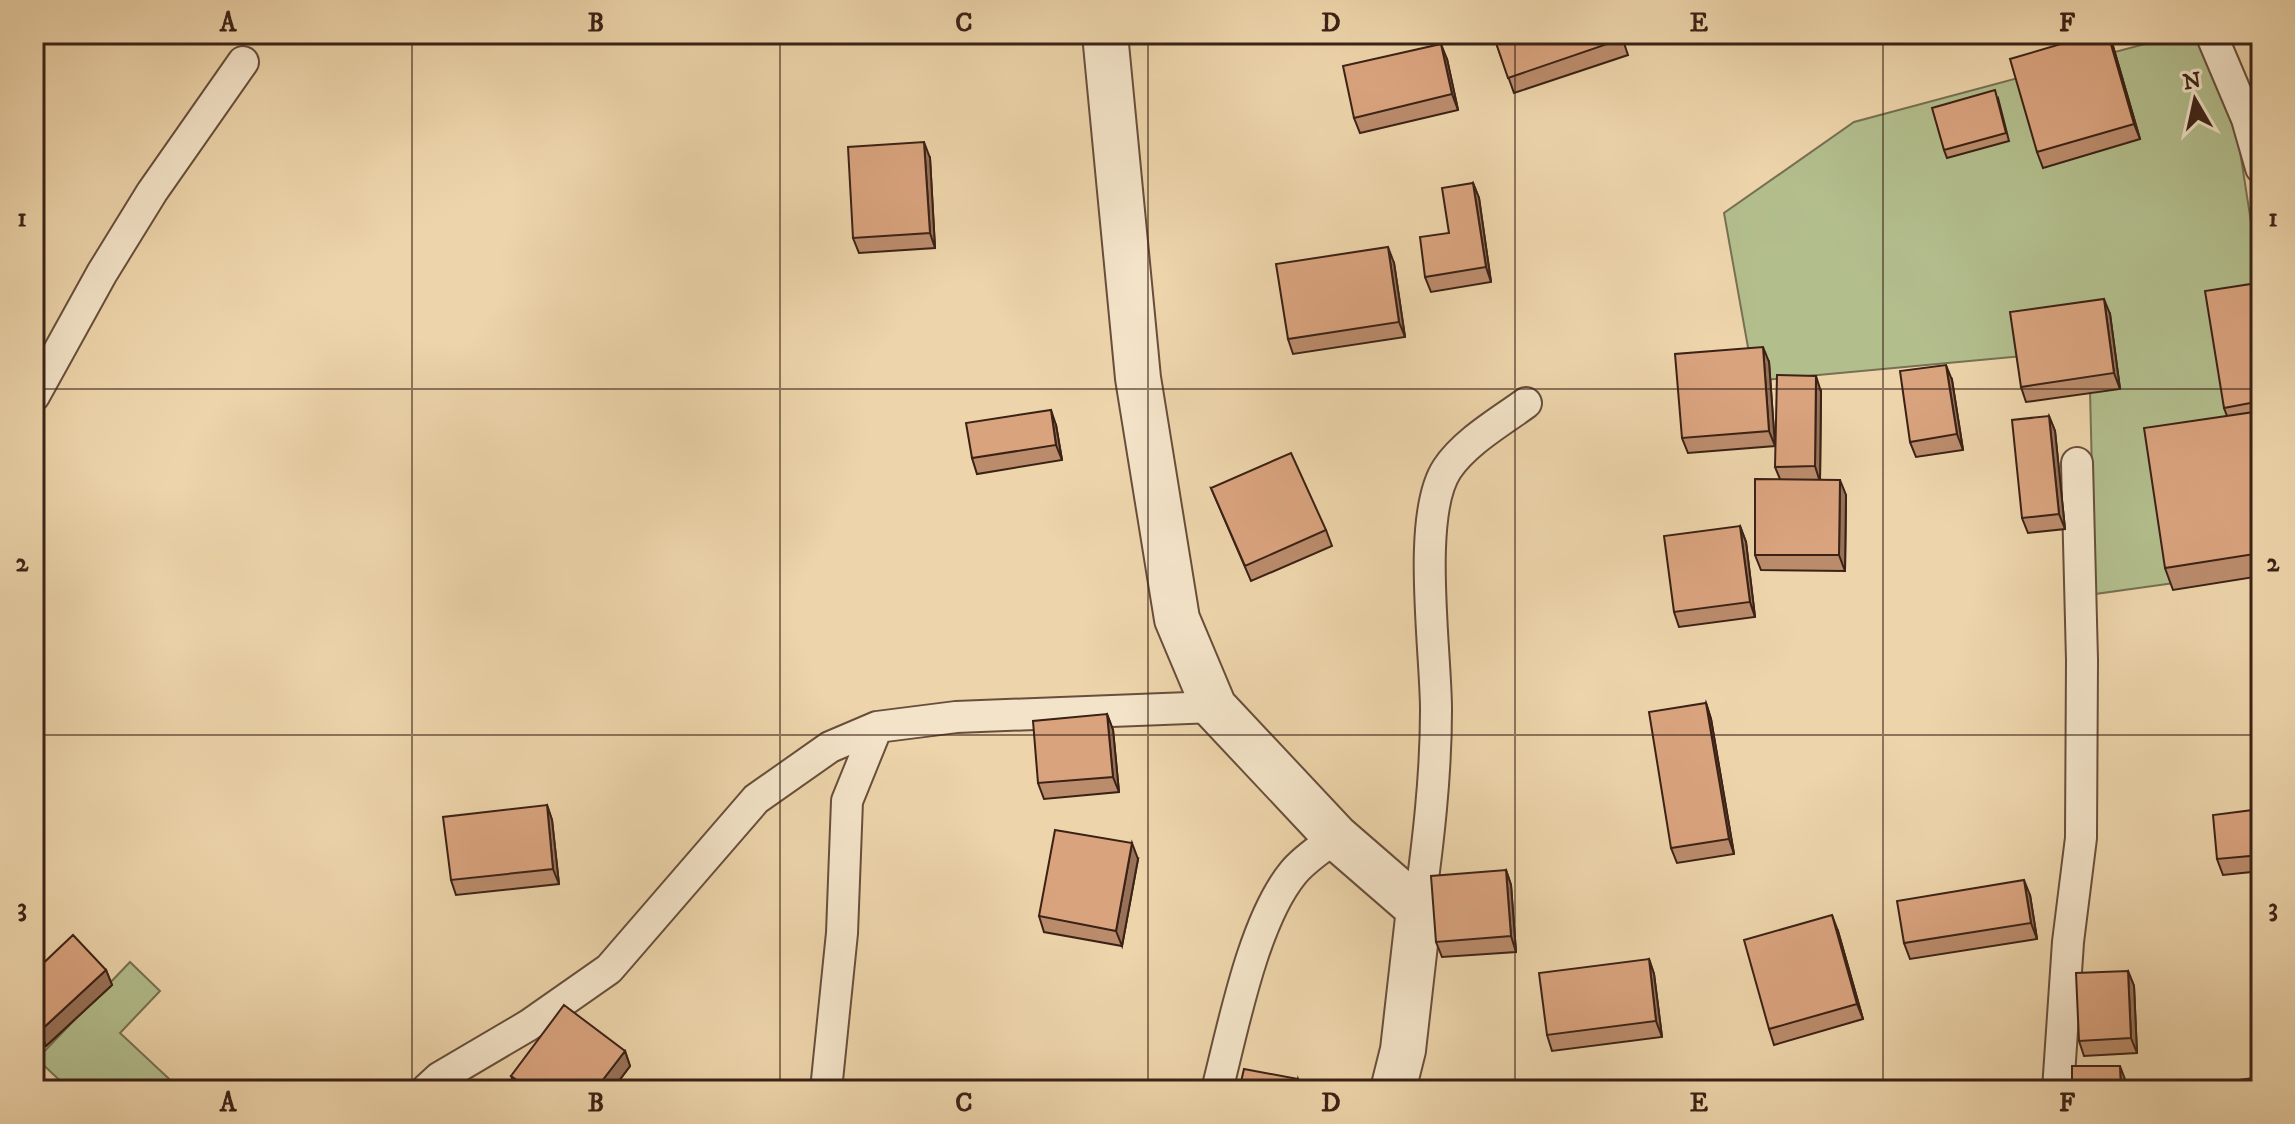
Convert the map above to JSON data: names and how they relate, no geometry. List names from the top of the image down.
{
  "north": "top",
  "grid": {
    "columns": [
      "A",
      "B",
      "C",
      "D",
      "E",
      "F"
    ],
    "rows": ["1", "2", "3"]
  }
}
